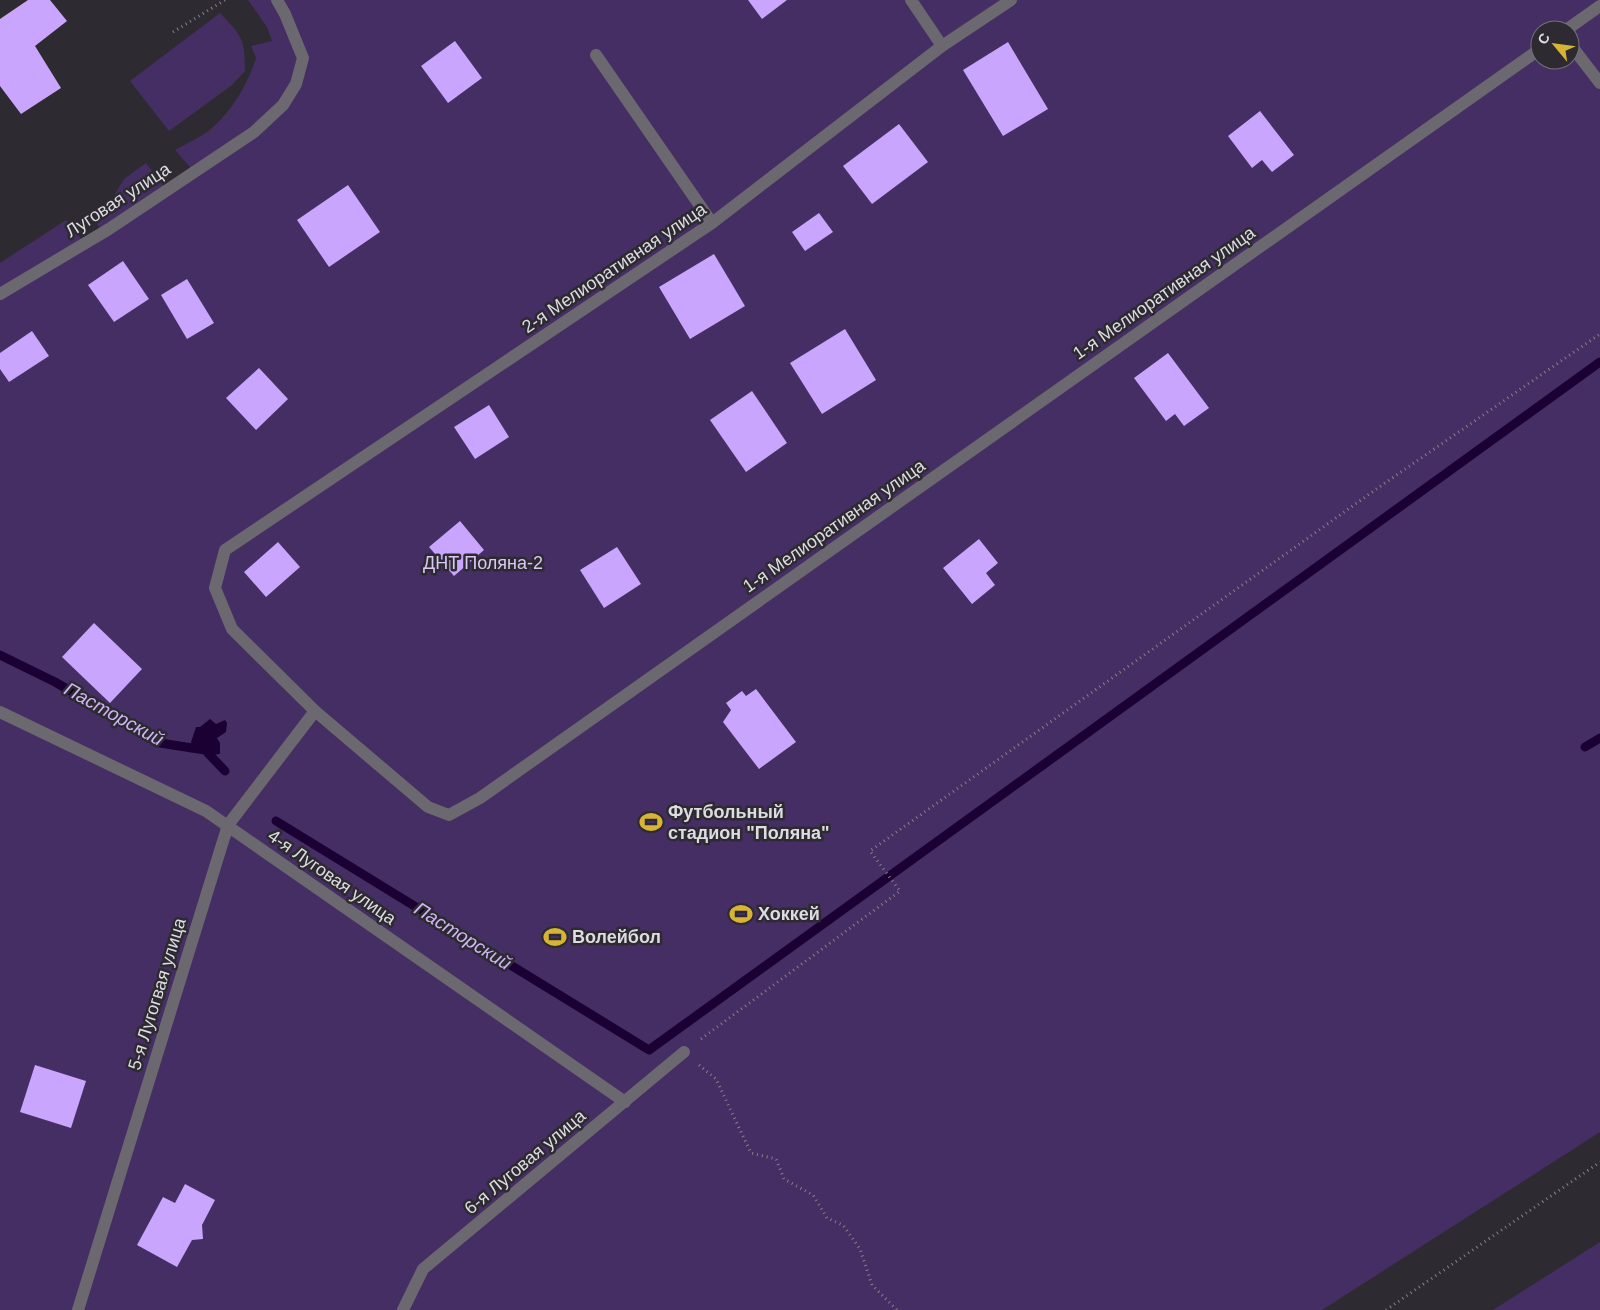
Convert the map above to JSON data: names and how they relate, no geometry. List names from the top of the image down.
{
  "streets": {
    "street": [
      "Луговая улица",
      "2-я Мелиоративная улица",
      "1-я Мелиоративная улица",
      "4-я Луговая улица",
      "5-я Лугогвая улица",
      "6-я Луговая улица"
    ]
  },
  "crossings": [
    ["2-я Мелиоративная улица", "1-я Мелиоративная улица"],
    ["1-я Мелиоративная улица", "5-я Лугогвая улица"],
    ["4-я Луговая улица", "5-я Лугогвая улица"],
    ["4-я Луговая улица", "6-я Луговая улица"]
  ],
  "water": ["Пасторский"],
  "parks": ["ДНТ Поляна-2"],
  "places": {
    "sports": ["Футбольный стадион \"Поляна\"", "Хоккей", "Волейбол"]
  },
  "north": "top left"
}
